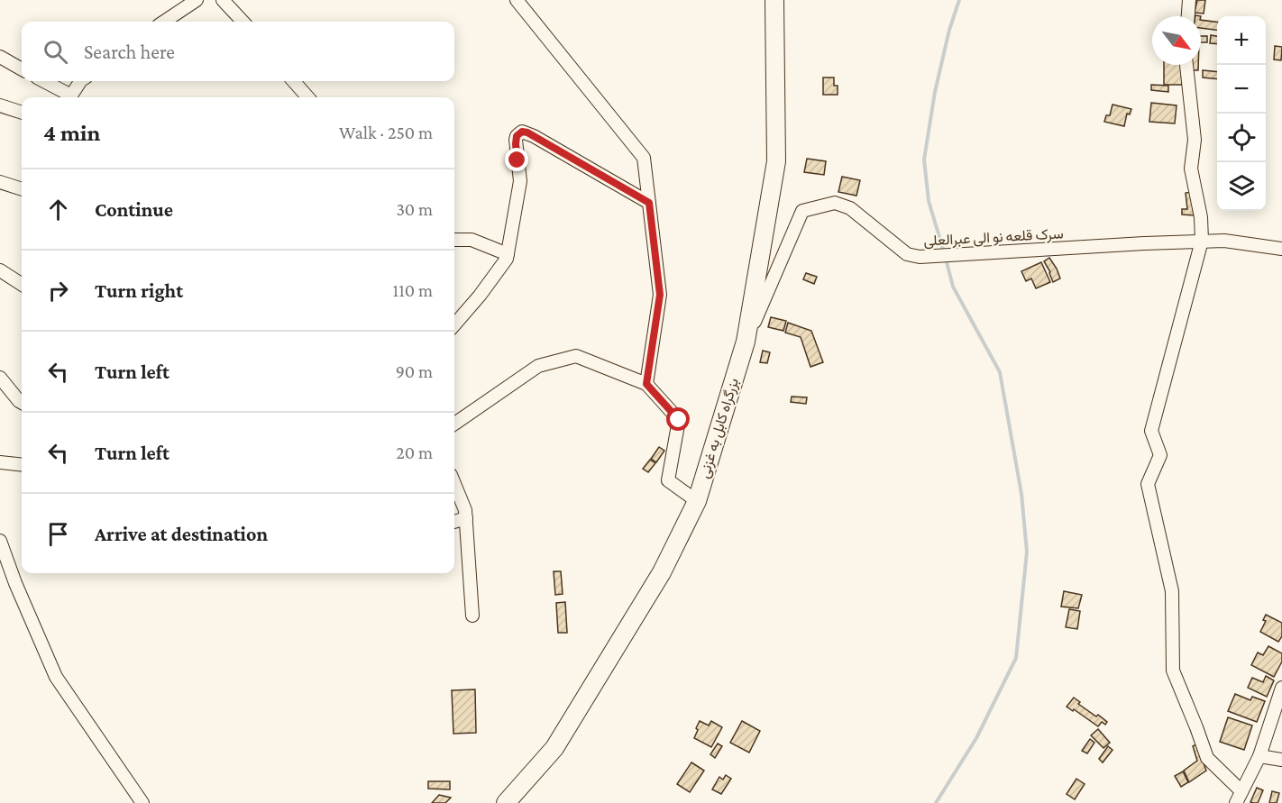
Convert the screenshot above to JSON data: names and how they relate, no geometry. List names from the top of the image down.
{
  "streets": {
    "highway": ["بزرگراه کابل به غزنی"],
    "street": ["سرک قلعه نو الی عبرالعلی"]
  },
  "crossings": [
    ["سرک قلعه نو الی عبرالعلی", "بزرگراه کابل به غزنی"]
  ],
  "north": "bottom right",
  "page": {
    "map_buttons": ["+", "−"],
    "search": "Search here",
    "heading": ["4 min", "Walk · 250 m"],
    "list": [
      ["Continue", "30 m"],
      ["Turn right", "110 m"],
      ["Turn left", "90 m"],
      ["Turn left", "20 m"],
      "Arrive at destination"
    ]
  }
}
